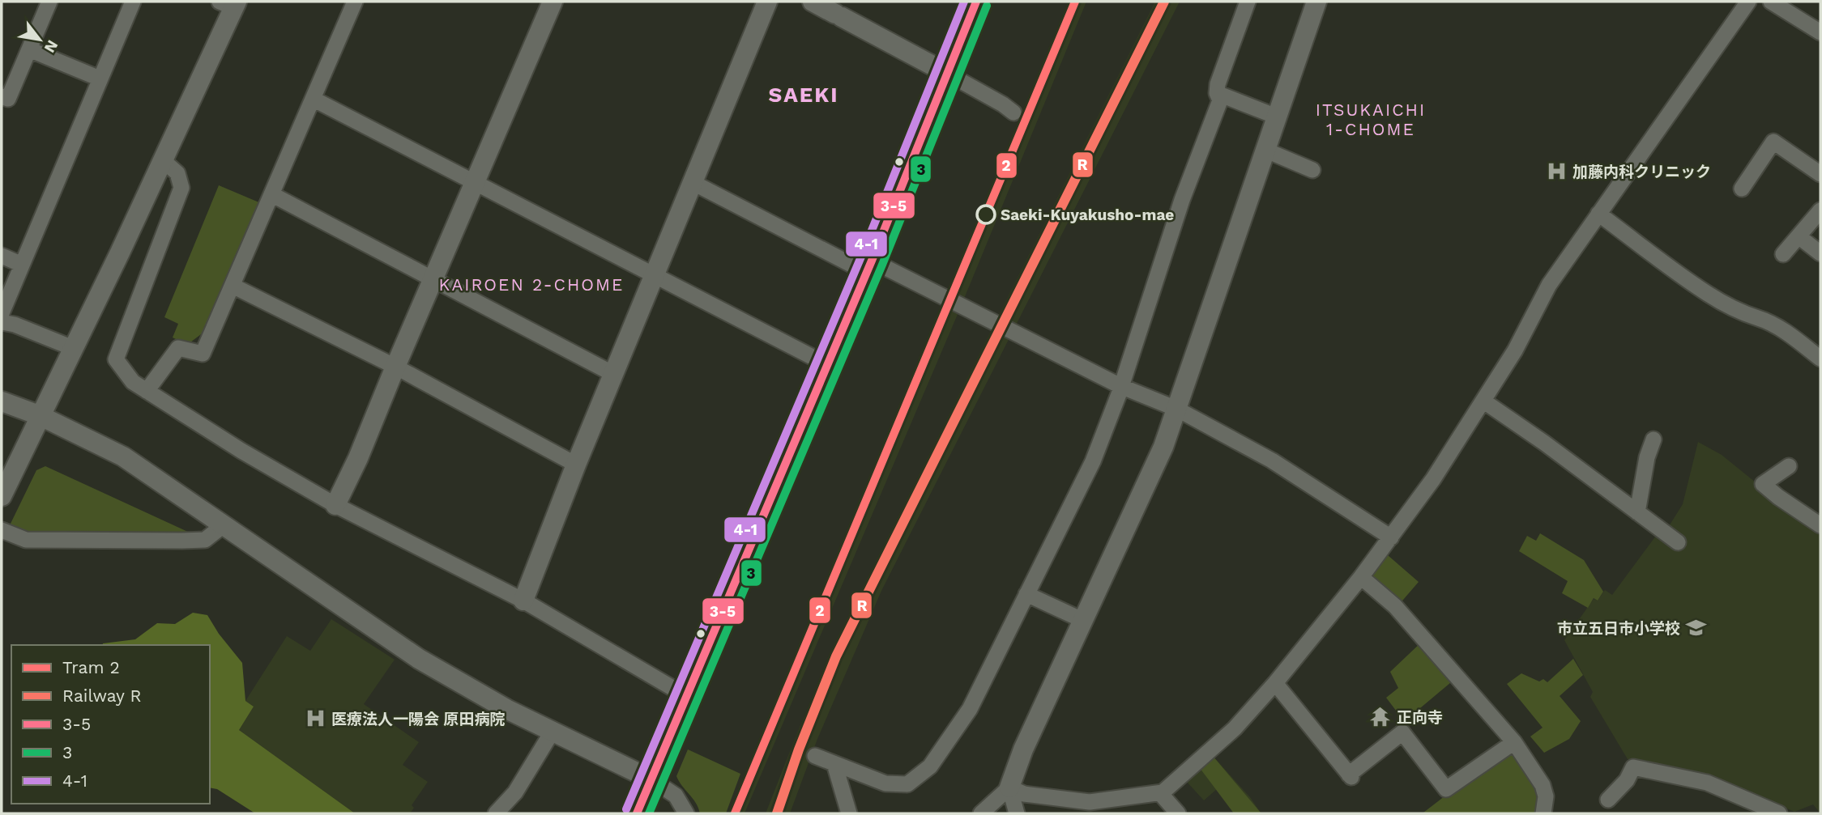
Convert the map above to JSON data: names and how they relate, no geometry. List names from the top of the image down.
{
  "districts": ["SAEKI", "ITSUKAICHI 1-CHOME", "KAIROEN 2-CHOME"],
  "places": {
    "hospital": ["加藤内科クリニック", "医療法人一陽会 原田病院"],
    "other": ["Saeki-Kuyakusho-mae"],
    "school or university": ["市立五日市小学校"],
    "temple": ["正向寺"]
  },
  "lines": [
    "tram line 2",
    "rail line R",
    "transit line 3-5",
    "transit line 4-1",
    "transit line 3"
  ],
  "legend": [
    "Tram 2",
    "Railway R",
    "3-5",
    "3",
    "4-1"
  ],
  "north": "bottom right"
}
